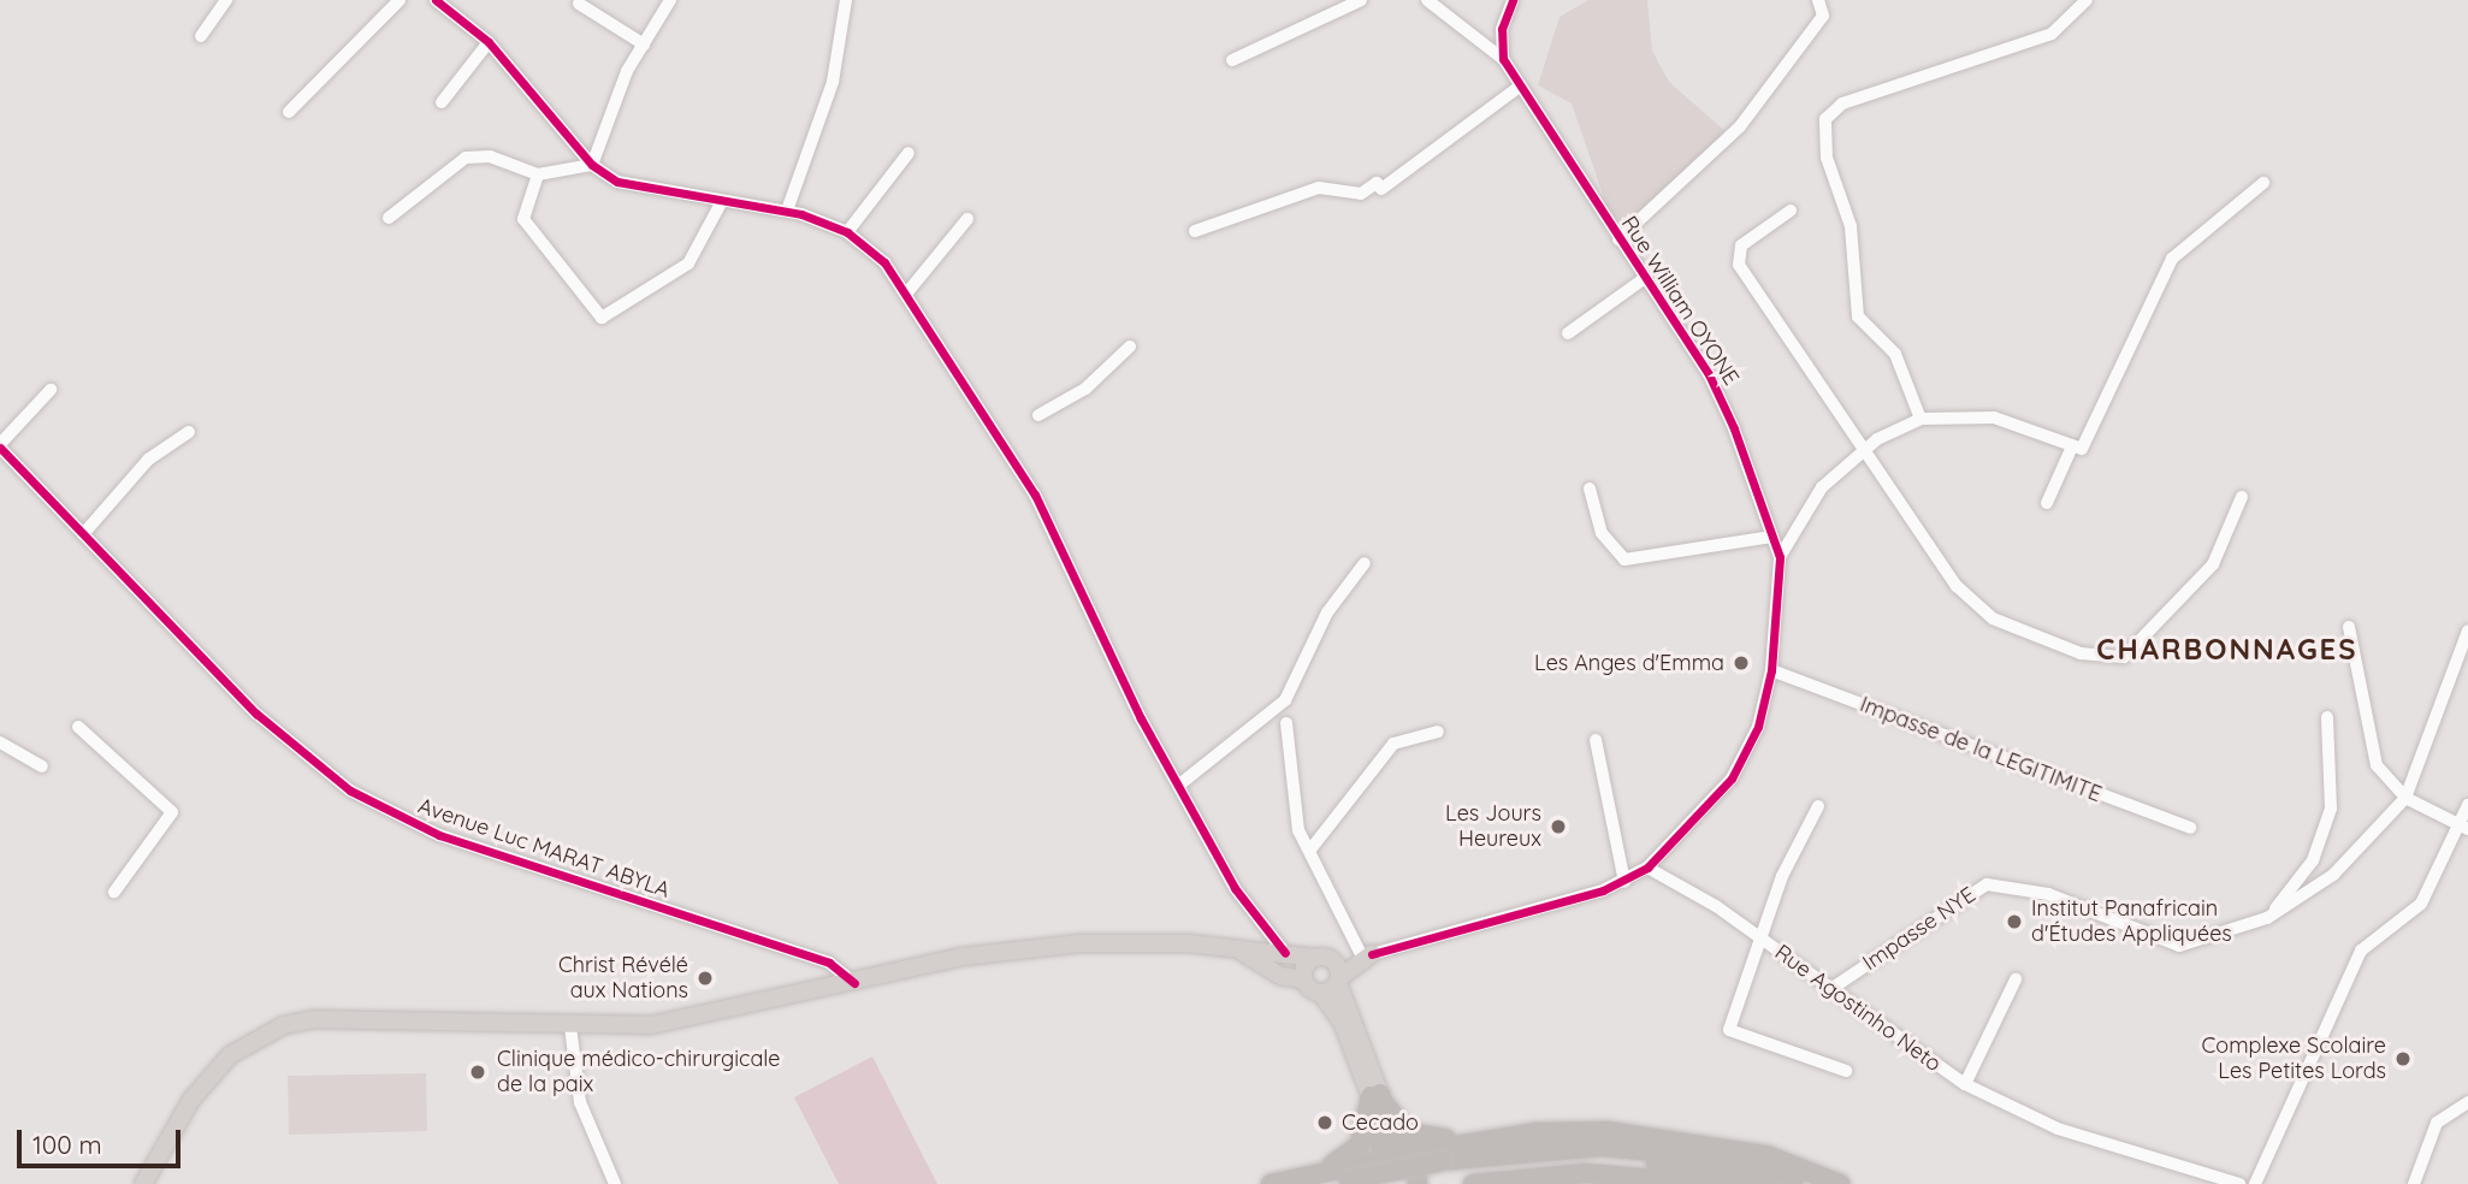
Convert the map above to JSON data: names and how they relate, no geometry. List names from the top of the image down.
{
  "streets": {
    "street": [
      "Rue William OYONE",
      "Impasse de la LEGITIMITE",
      "Avenue Luc MARAT ABYLA",
      "Impasse NYE",
      "Rue Agostinho Neto"
    ]
  },
  "crossings": [
    ["Rue William OYONE", "Impasse de la LEGITIMITE"],
    ["Rue William OYONE", "Rue Agostinho Neto"],
    ["Impasse NYE", "Rue Agostinho Neto"]
  ],
  "districts": ["CHARBONNAGES"],
  "places": [
    "Les Anges d'Emma",
    "Les Jours Heureux",
    "Institut Panafricain d'Études Appliquées",
    "Christ Révélé aux Nations",
    "Complexe Scolaire Les Petites Lords",
    "Clinique médico-chirurgicale de la paix",
    "Cecado"
  ],
  "scale_bar": "100 m"
}
